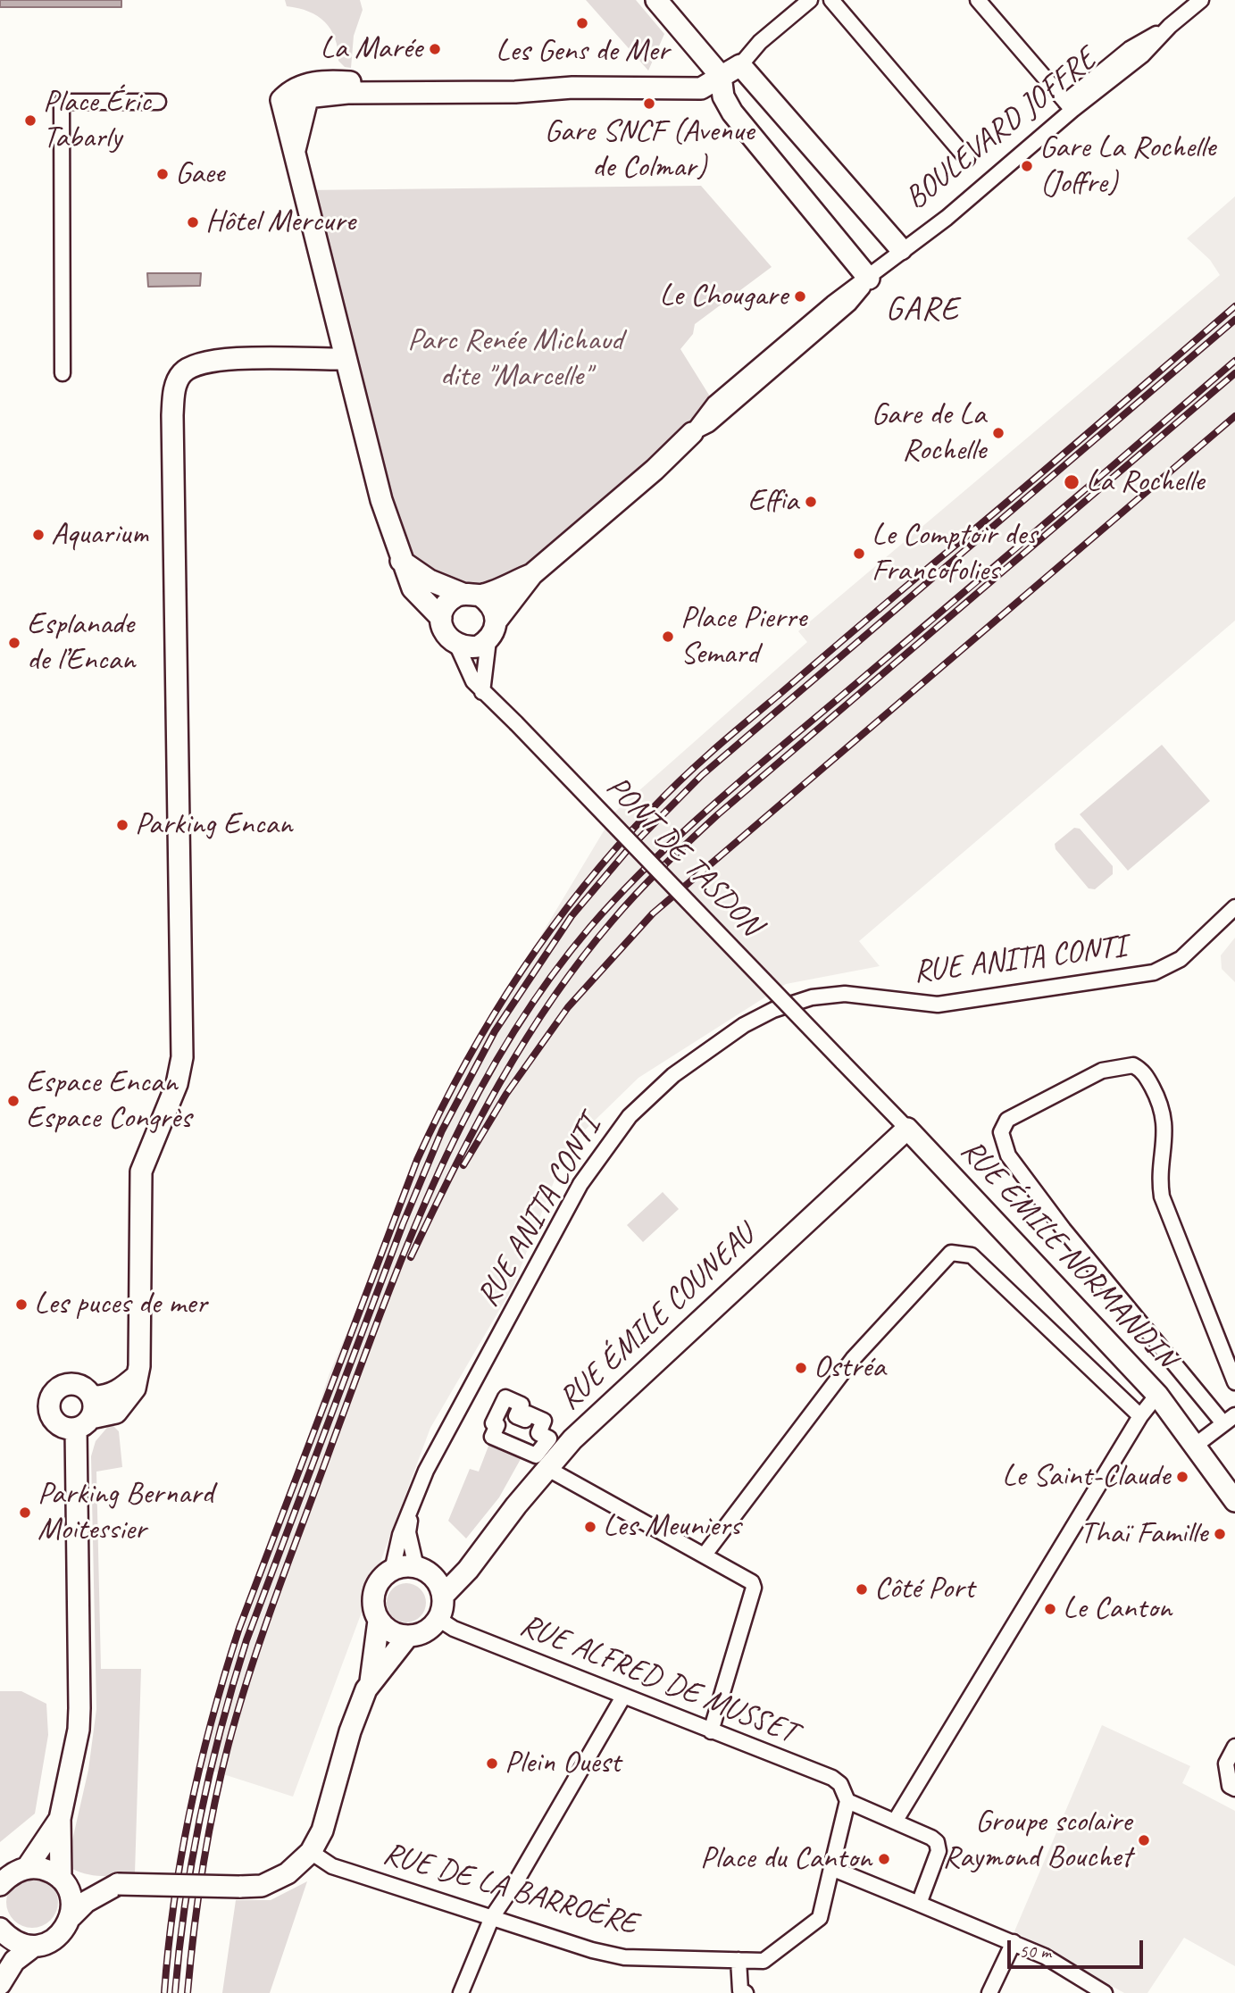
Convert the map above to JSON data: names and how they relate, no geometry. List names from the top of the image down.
{
  "streets": {
    "street": [
      "BOULEVARD JOFFRE",
      "PONT DE TASDON",
      "RUE ANITA CONTI",
      "RUE ÉMILE NORMANDIN",
      "RUE ÉMILE COUNEAU",
      "RUE ALFRED DE MUSSET",
      "RUE DE LA BARROÈRE"
    ]
  },
  "crossings": [
    ["BOULEVARD JOFFRE", "PONT DE TASDON"],
    ["PONT DE TASDON", "RUE ÉMILE NORMANDIN"],
    ["RUE ANITA CONTI", "RUE ÉMILE COUNEAU"],
    ["RUE ANITA CONTI", "RUE ALFRED DE MUSSET"],
    ["RUE ÉMILE NORMANDIN", "RUE ÉMILE COUNEAU"],
    ["RUE ÉMILE COUNEAU", "RUE ALFRED DE MUSSET"]
  ],
  "districts": ["GARE"],
  "parks": ["Parc Renée Michaud dite \"Marcelle\""],
  "places": [
    "Les Gens de Mer",
    "La Marée",
    "Gare SNCF (Avenue de Colmar)",
    "Place Éric Tabarly",
    "Gare La Rochelle (Joffre)",
    "Gaee",
    "Hôtel Mercure",
    "Le Chougare",
    "Gare de La Rochelle",
    "La Rochelle",
    "Effia",
    "Aquarium",
    "Le Comptoir des Francofolies",
    "Place Pierre Semard",
    "Esplanade de l’Encan",
    "Parking Encan",
    "Espace Encan Espace Congrès",
    "Les puces de mer",
    "Ostréa",
    "Le Saint-Claude",
    "Parking Bernard Moitessier",
    "Les Meuniers",
    "Thaï Famille",
    "Côté Port",
    "Le Canton",
    "Plein Ouest",
    "Groupe scolaire Raymond Bouchet",
    "Place du Canton"
  ],
  "scale_bar": "50 m"
}
